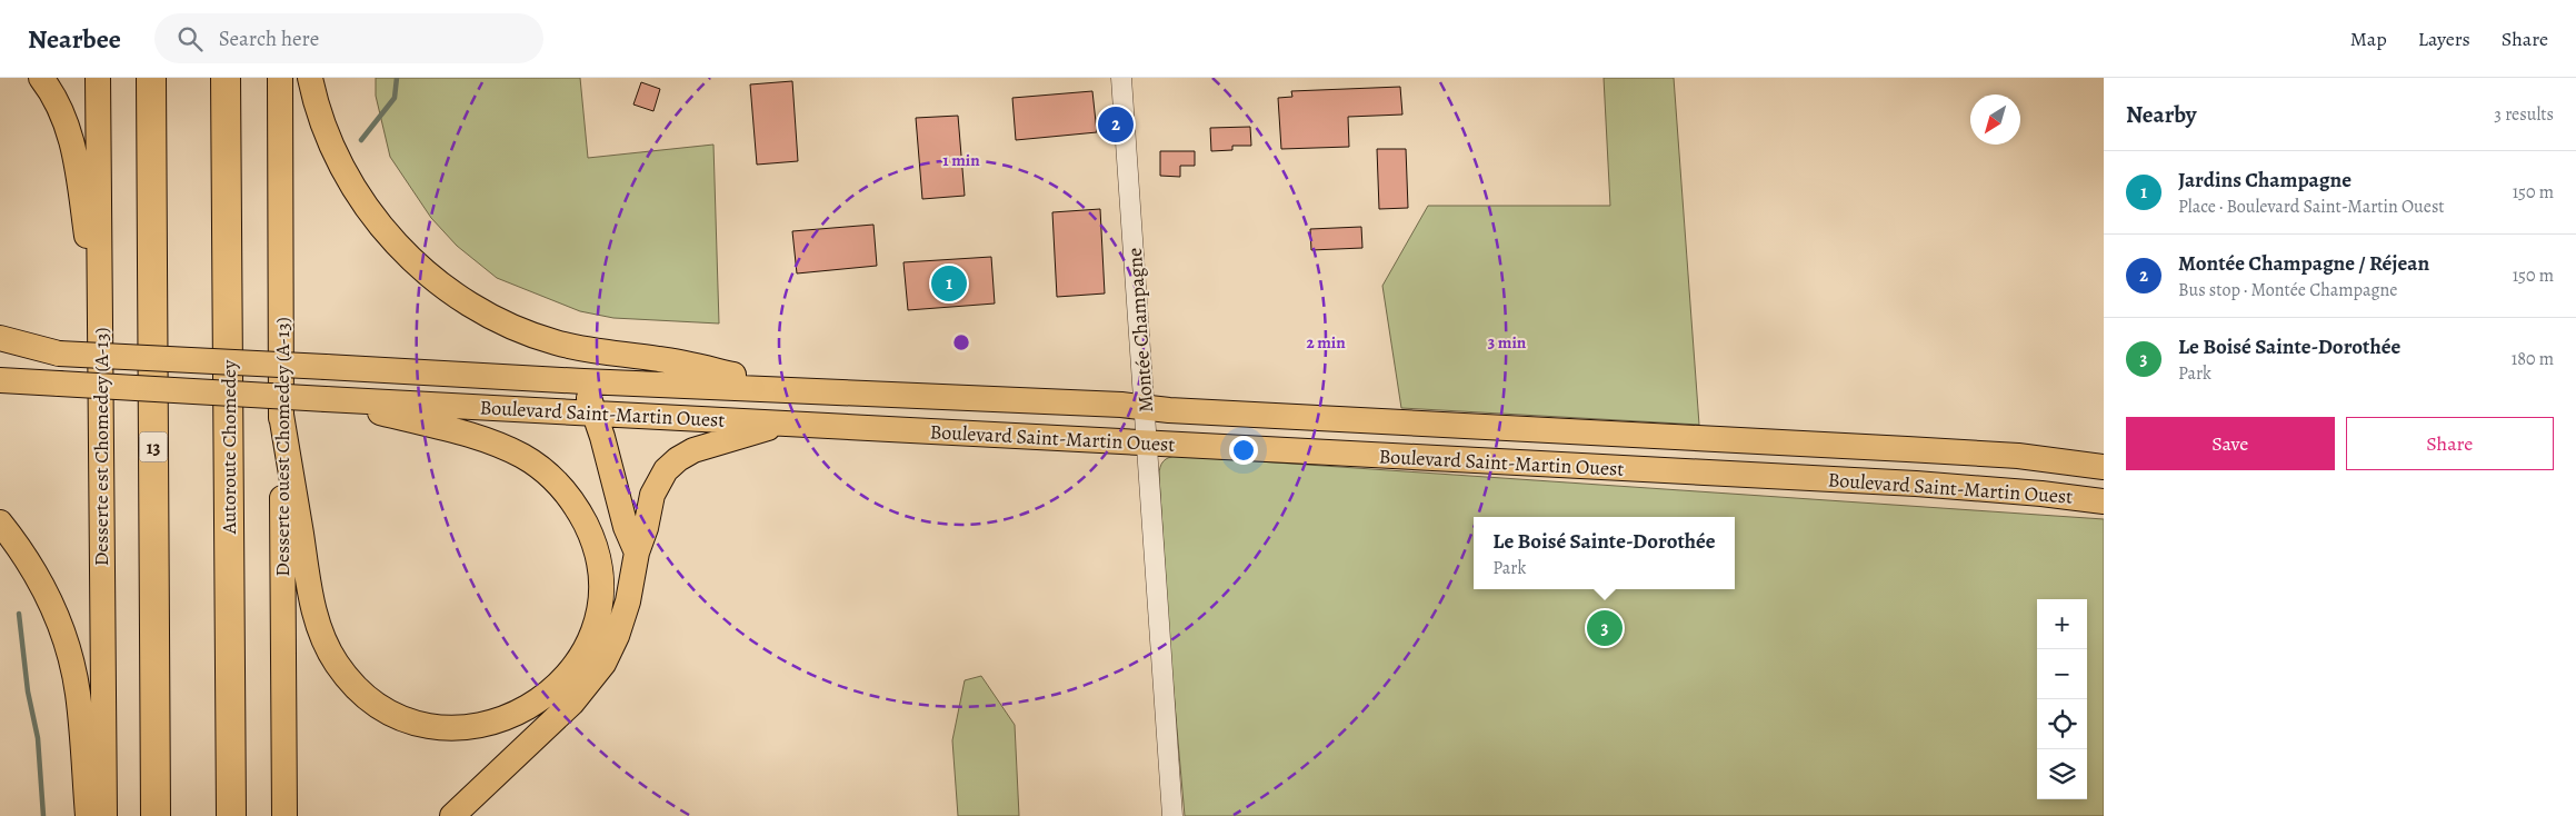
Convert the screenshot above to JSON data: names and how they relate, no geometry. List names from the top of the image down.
{
  "streets": {
    "highway": ["13", "Autoroute Chomedey"],
    "main road": ["Boulevard Saint-Martin Ouest", "Desserte est Chomedey (A-13)", "Desserte ouest Chomedey (A-13)"],
    "street": ["Montée Champagne"]
  },
  "crossings": [
    ["Montée Champagne", "Boulevard Saint-Martin Ouest"]
  ],
  "north": "bottom left",
  "page": {
    "header": "Nearbee",
    "search": "Search here",
    "nav": ["Map", "Layers", "Share"],
    "heading": ["Nearby", "3 results"],
    "pins": ["2", "1", "3"],
    "list": [
      {
        "mark": "1",
        "name": "Jardins Champagne",
        "note": "Place · Boulevard Saint-Martin Ouest",
        "value": "150 m"
      },
      {
        "mark": "2",
        "name": "Montée Champagne / Réjean",
        "note": "Bus stop · Montée Champagne",
        "value": "150 m"
      },
      {
        "mark": "3",
        "name": "Le Boisé Sainte-Dorothée",
        "note": "Park",
        "value": "180 m"
      }
    ],
    "buttons": ["Save", "Share"],
    "popup": ["Le Boisé Sainte-Dorothée", "Park"],
    "map_buttons": ["+", "−"]
  },
  "rings": ["1 min", "2 min", "3 min"]
}
